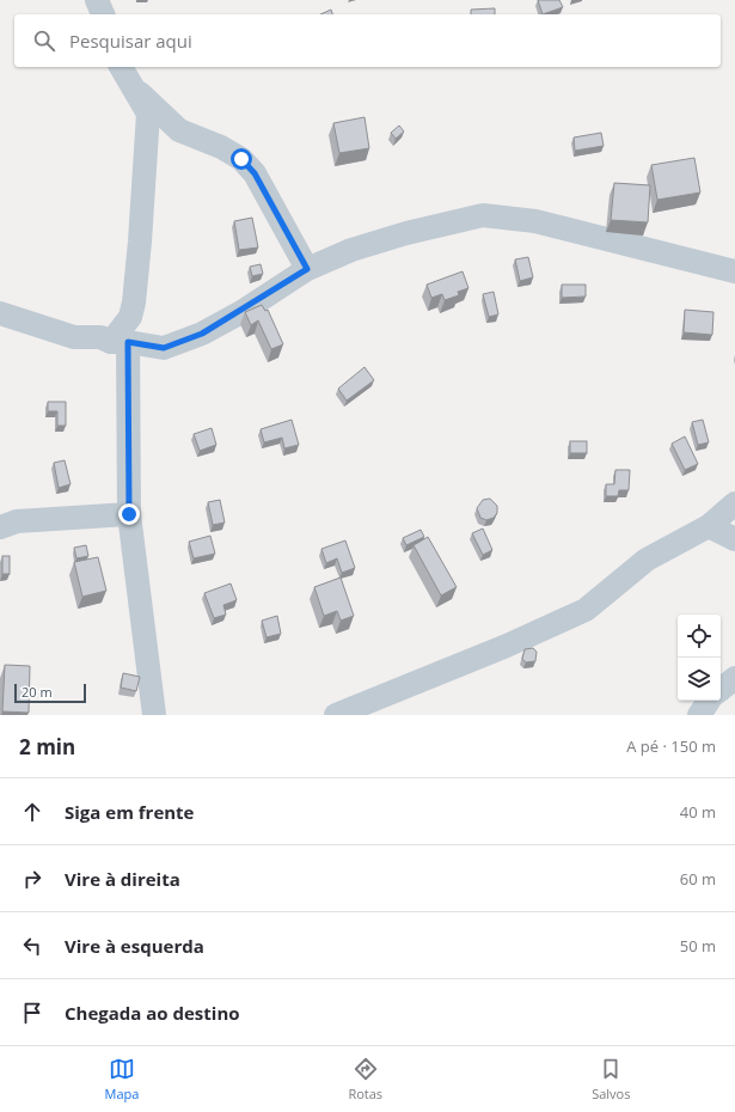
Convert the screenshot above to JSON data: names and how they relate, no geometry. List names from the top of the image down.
{
  "scale_bar": "20 m",
  "page": {
    "search": "Pesquisar aqui",
    "scale": "20 m",
    "heading": ["2 min", "A pé · 150 m"],
    "list": [
      ["Siga em frente", "40 m"],
      ["Vire à direita", "60 m"],
      ["Vire à esquerda", "50 m"],
      "Chegada ao destino"
    ],
    "nav": ["Mapa", "Rotas", "Salvos"]
  }
}
